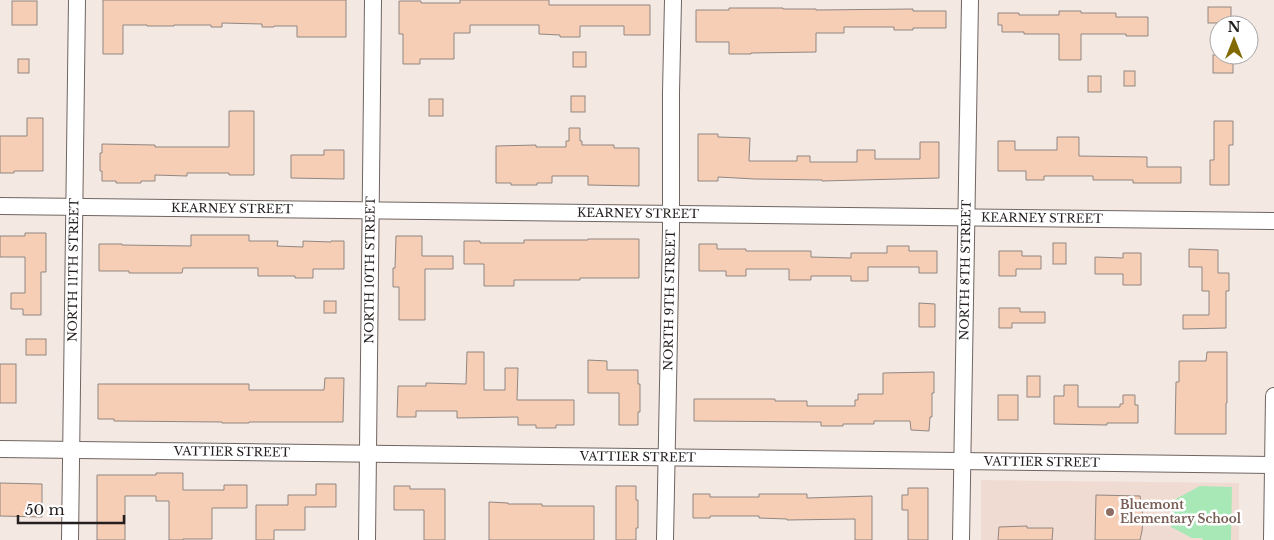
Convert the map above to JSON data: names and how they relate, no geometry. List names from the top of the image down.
{
  "streets": {
    "street": [
      "KEARNEY STREET",
      "NORTH 11TH STREET",
      "NORTH 10TH STREET",
      "NORTH 8TH STREET",
      "NORTH 9TH STREET",
      "VATTIER STREET"
    ]
  },
  "crossings": [
    ["KEARNEY STREET", "NORTH 11TH STREET"],
    ["KEARNEY STREET", "NORTH 10TH STREET"],
    ["KEARNEY STREET", "NORTH 8TH STREET"],
    ["KEARNEY STREET", "NORTH 9TH STREET"],
    ["NORTH 11TH STREET", "VATTIER STREET"],
    ["NORTH 10TH STREET", "VATTIER STREET"],
    ["NORTH 8TH STREET", "VATTIER STREET"],
    ["NORTH 9TH STREET", "VATTIER STREET"]
  ],
  "places": ["Bluemont Elementary School"],
  "scale_bar": "50 m",
  "north": "top"
}
